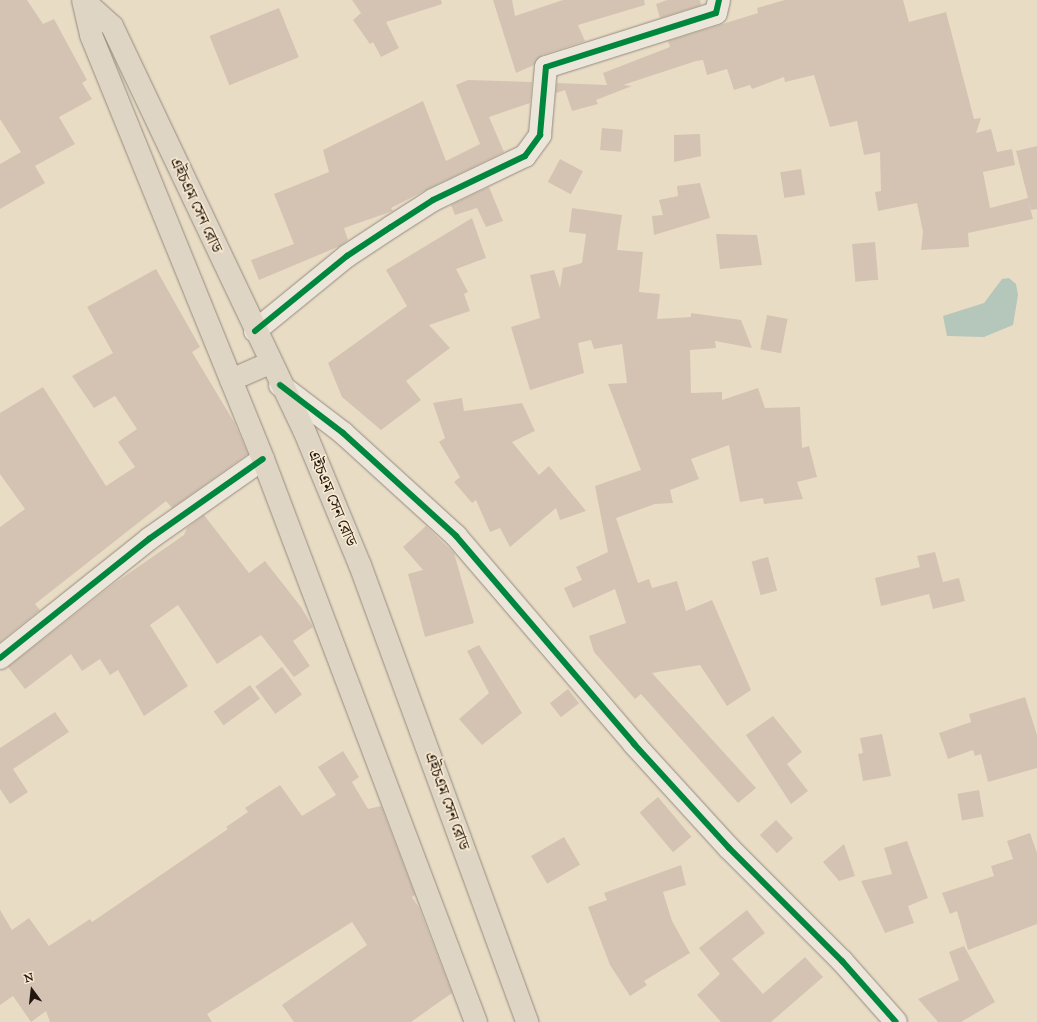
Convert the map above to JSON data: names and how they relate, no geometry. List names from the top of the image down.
{
  "streets": {
    "main road": ["এইচএম সেন রোড"]
  },
  "north": "top"
}
